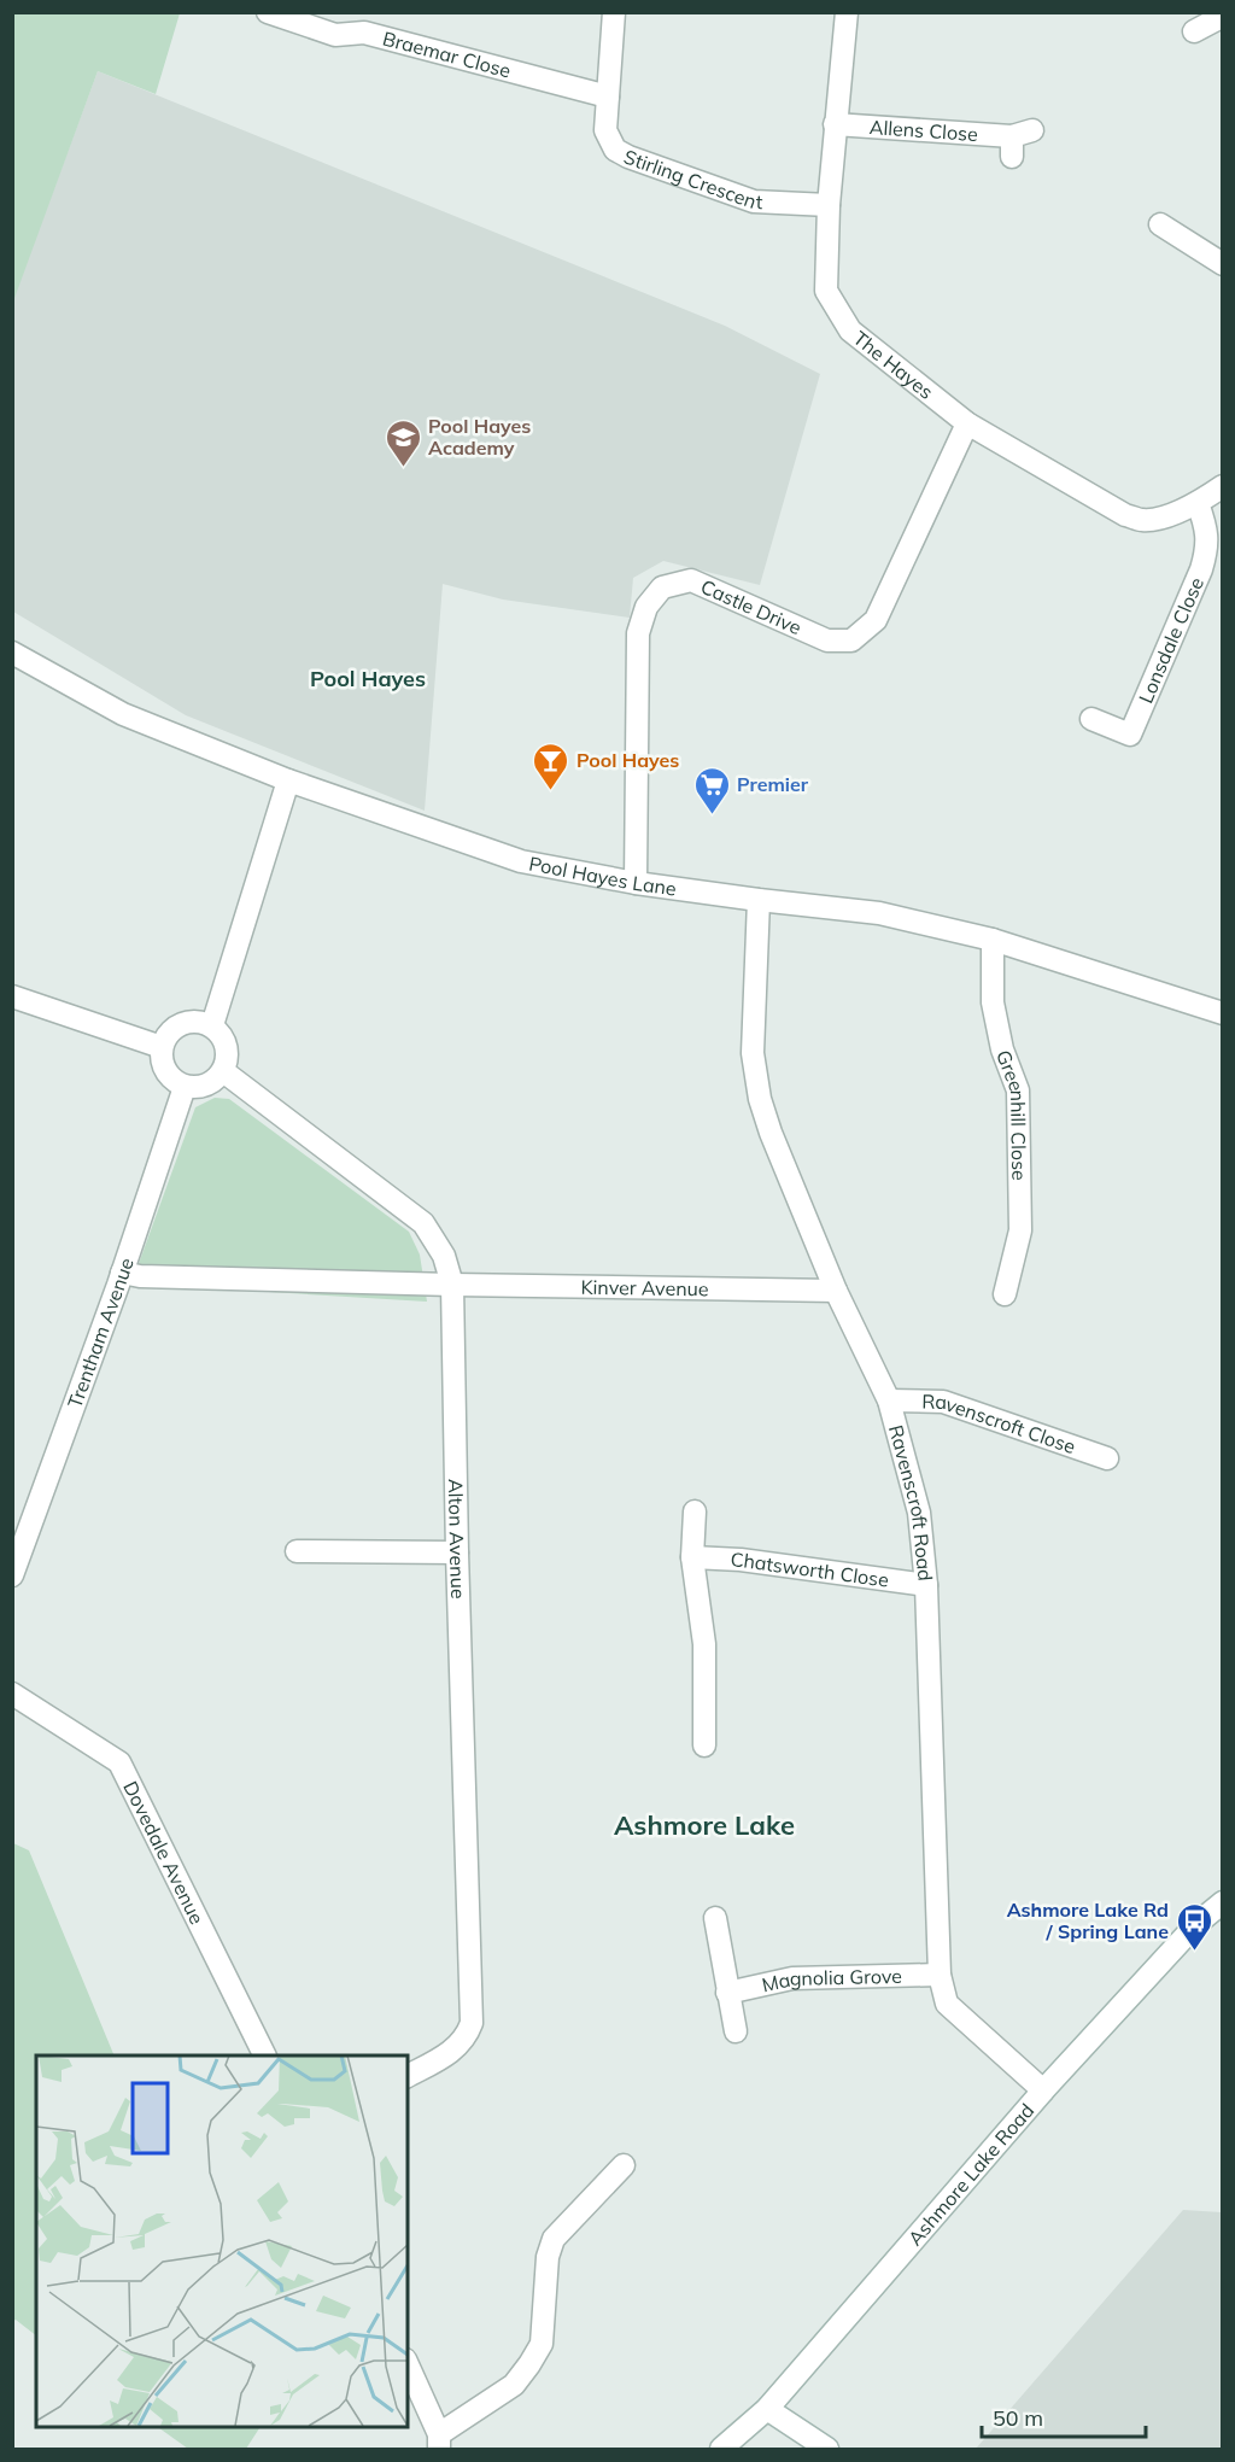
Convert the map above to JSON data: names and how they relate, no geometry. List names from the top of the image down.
{
  "streets": {
    "street": [
      "Braemar Close",
      "Allens Close",
      "Stirling Crescent",
      "The Hayes",
      "Castle Drive",
      "Lonsdale Close",
      "Pool Hayes Lane",
      "Greenhill Close",
      "Kinver Avenue",
      "Trentham Avenue",
      "Ravenscroft Close",
      "Ravenscroft Road",
      "Alton Avenue",
      "Chatsworth Close",
      "Dovedale Avenue",
      "Magnolia Grove",
      "Ashmore Lake Road"
    ]
  },
  "crossings": [
    ["Braemar Close", "Stirling Crescent"],
    ["Allens Close", "The Hayes"],
    ["Stirling Crescent", "The Hayes"],
    ["The Hayes", "Castle Drive"],
    ["The Hayes", "Lonsdale Close"],
    ["Castle Drive", "Pool Hayes Lane"],
    ["Pool Hayes Lane", "Greenhill Close"],
    ["Pool Hayes Lane", "Ravenscroft Road"],
    ["Kinver Avenue", "Trentham Avenue"],
    ["Kinver Avenue", "Ravenscroft Road"],
    ["Kinver Avenue", "Alton Avenue"],
    ["Trentham Avenue", "Alton Avenue"],
    ["Ravenscroft Close", "Ravenscroft Road"],
    ["Ravenscroft Road", "Chatsworth Close"],
    ["Ravenscroft Road", "Magnolia Grove"],
    ["Ravenscroft Road", "Ashmore Lake Road"]
  ],
  "districts": ["Pool Hayes", "Ashmore Lake"],
  "places": {
    "school or university": ["Pool Hayes Academy"],
    "bar": ["Pool Hayes"],
    "supermarket": ["Premier"],
    "bus stop": ["Ashmore Lake Rd / Spring Lane"]
  },
  "scale_bar": "50 m"
}
